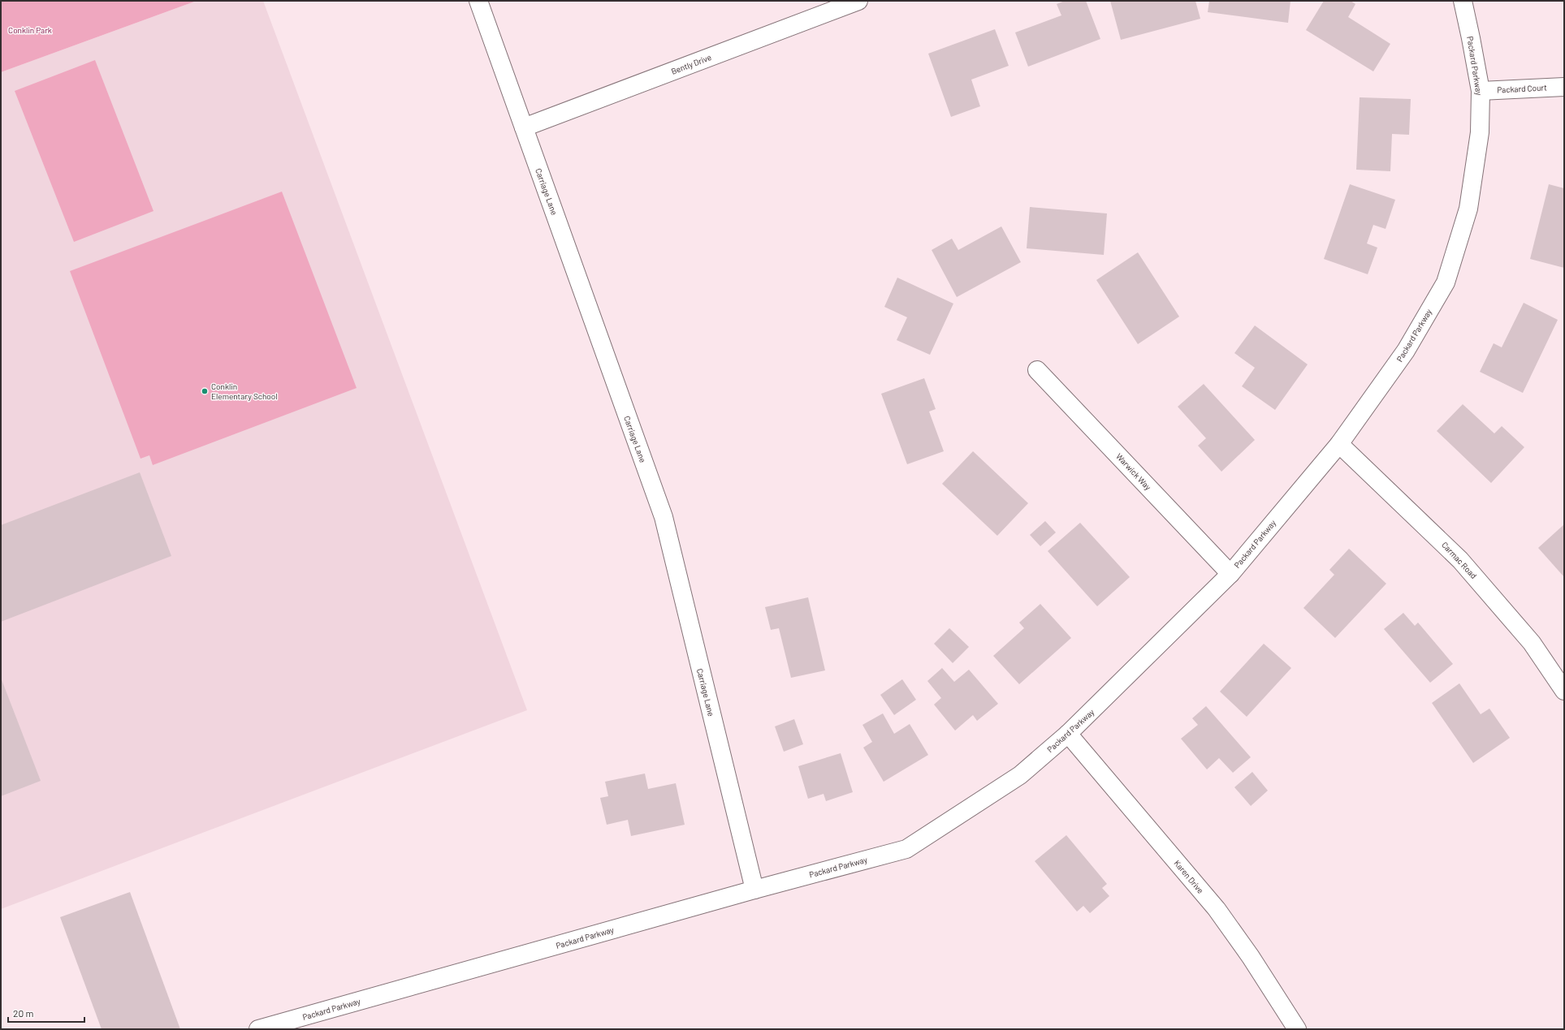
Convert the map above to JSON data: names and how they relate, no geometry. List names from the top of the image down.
{
  "streets": {
    "street": [
      "Bently Drive",
      "Packard Parkway",
      "Packard Court",
      "Carriage Lane",
      "Warwick Way",
      "Carmac Road",
      "Karen Drive"
    ]
  },
  "crossings": [
    ["Bently Drive", "Carriage Lane"],
    ["Packard Parkway", "Packard Court"],
    ["Packard Parkway", "Carriage Lane"],
    ["Packard Parkway", "Warwick Way"],
    ["Packard Parkway", "Carmac Road"],
    ["Packard Parkway", "Karen Drive"]
  ],
  "parks": ["Conklin Park"],
  "places": ["Conklin Elementary School"],
  "scale_bar": "20 m"
}
